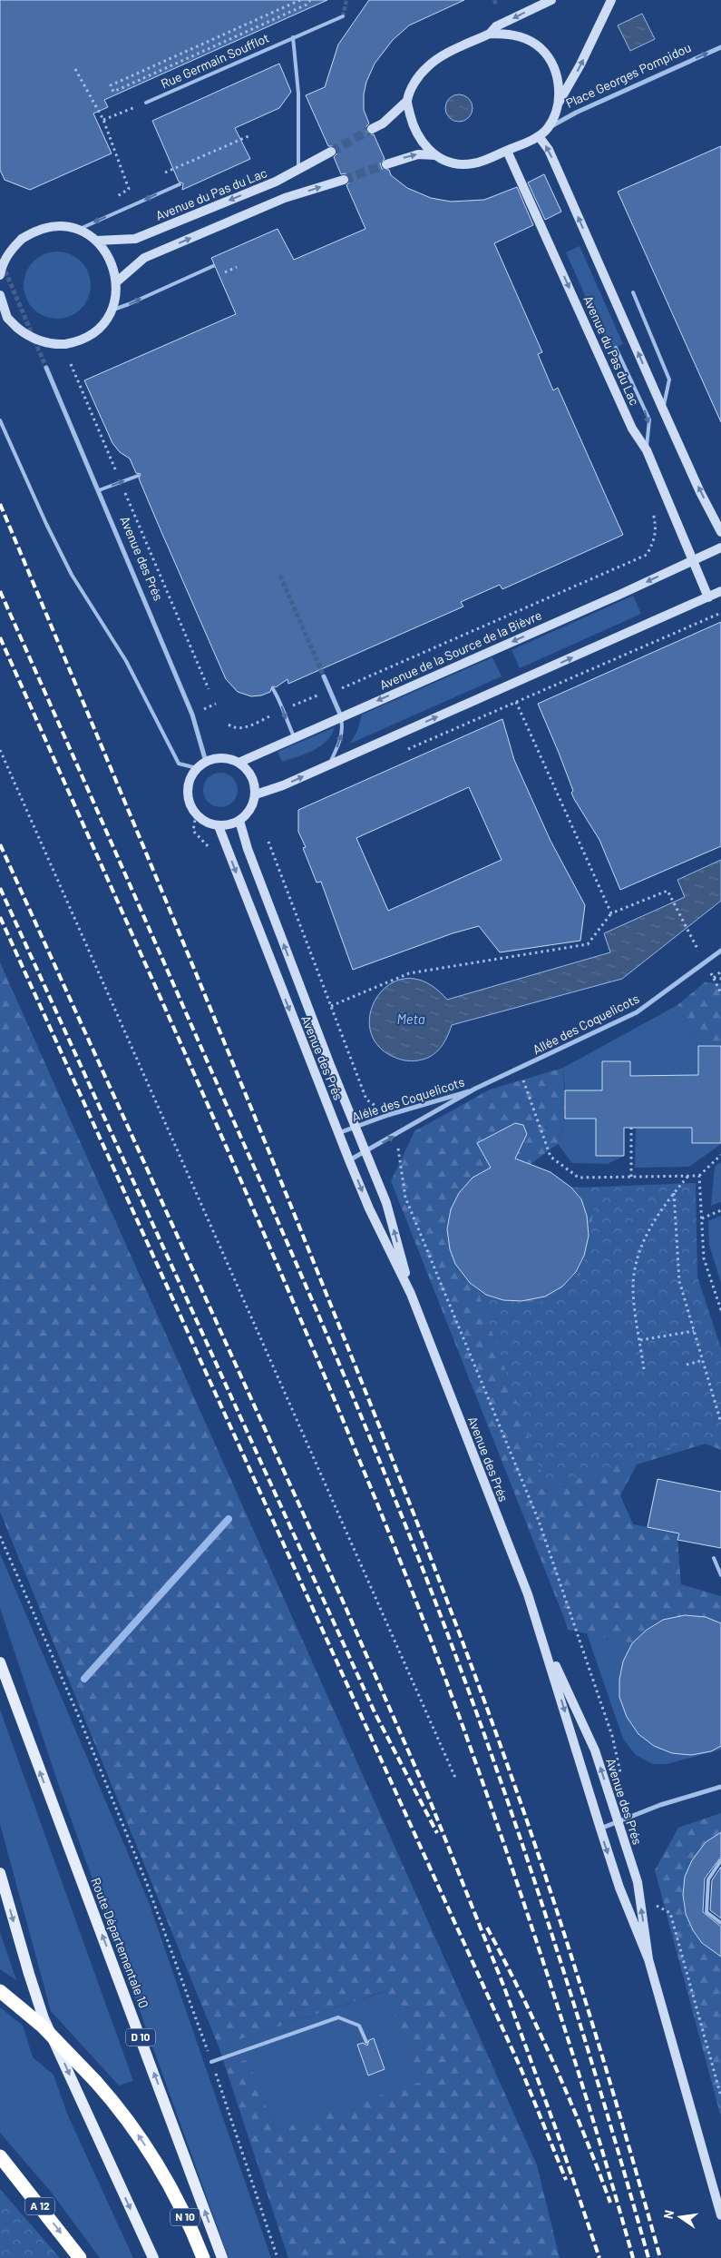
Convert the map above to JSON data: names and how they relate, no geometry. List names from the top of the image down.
{
  "streets": {
    "highway": ["A 12", "N 10"],
    "main road": [
      "Place Georges Pompidou",
      "Avenue du Pas du Lac",
      "Avenue des Prés",
      "Avenue de la Source de la Bièvre",
      "Route Départementale 10",
      "D 10"
    ],
    "street": ["Allée des Coquelicots", "Aléle des Coquelicots"],
    "lane": ["Rue Germain Soufflot"]
  },
  "crossings": [
    ["Place Georges Pompidou", "Avenue du Pas du Lac"],
    ["Avenue du Pas du Lac", "Avenue de la Source de la Bièvre"],
    ["Avenue des Prés", "Avenue de la Source de la Bièvre"],
    ["Avenue des Prés", "Aléle des Coquelicots"],
    ["Allée des Coquelicots", "Aléle des Coquelicots"]
  ],
  "one_way": ["Place Georges Pompidou"],
  "water": ["Meta"],
  "north": "left"
}
